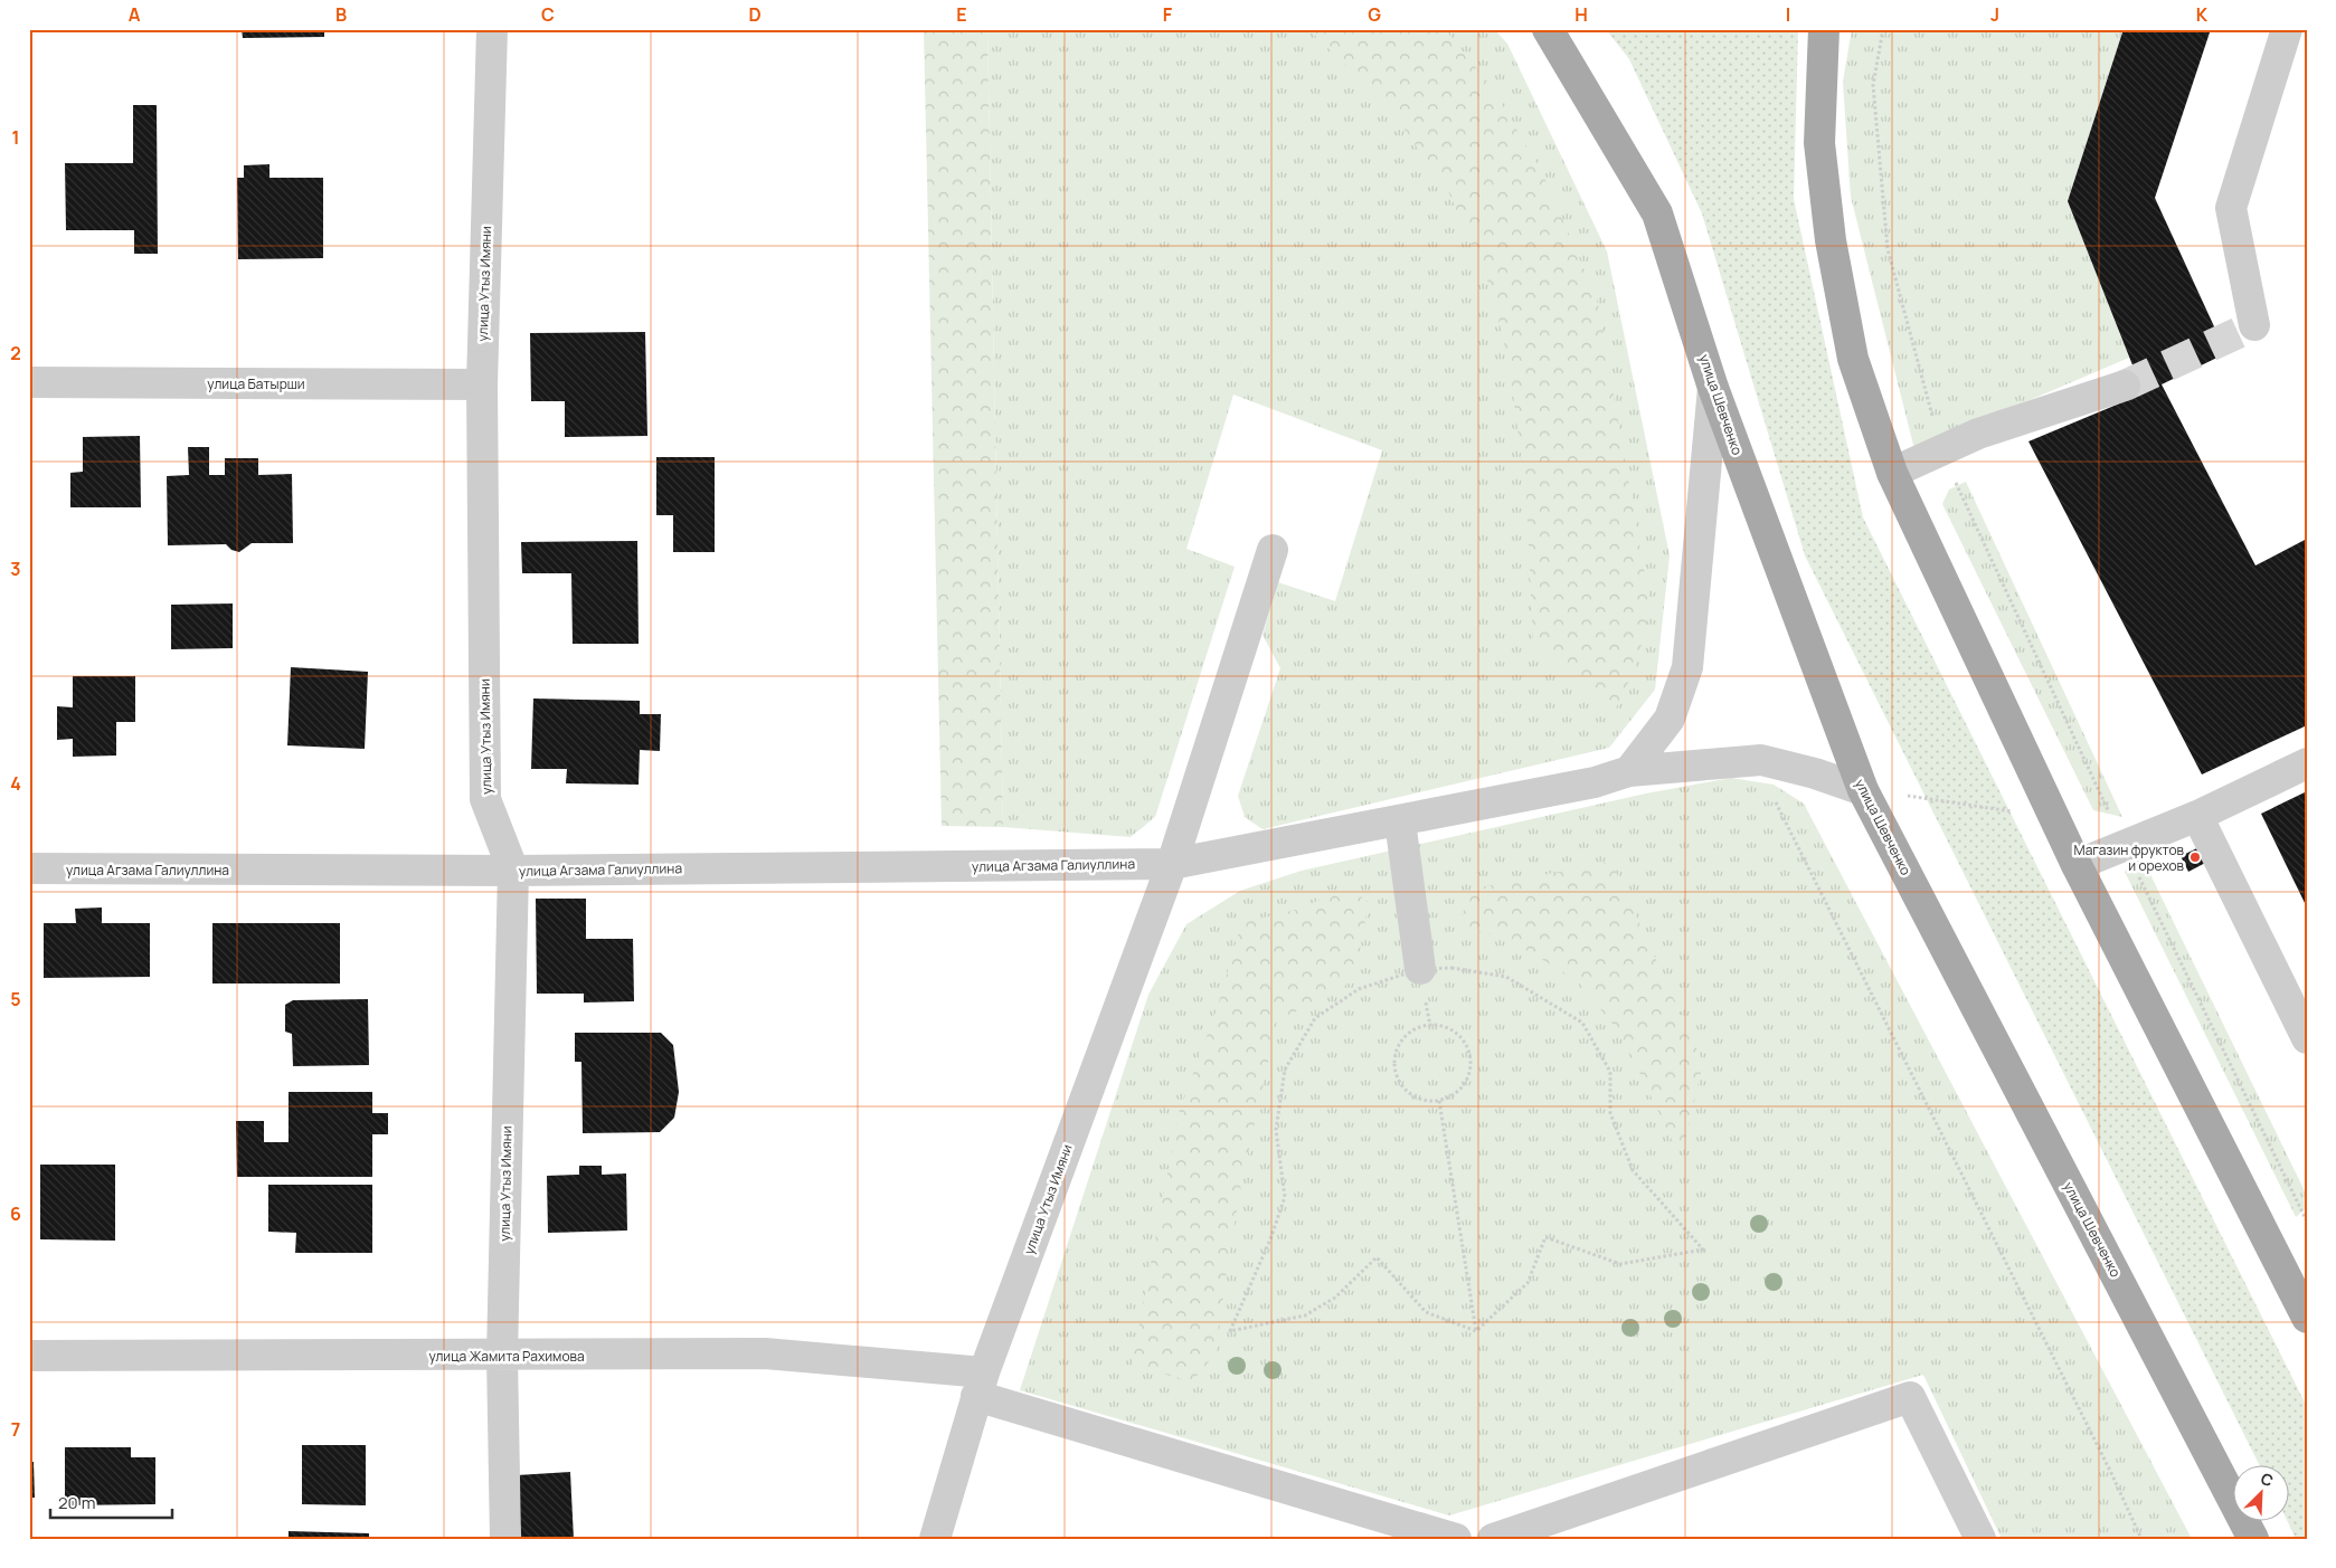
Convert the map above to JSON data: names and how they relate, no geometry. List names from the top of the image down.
{
  "streets": {
    "main road": ["улица Шевченко"],
    "street": [
      "улица Утыз Имяни",
      "улица Батырши",
      "улица Агзама Галиуллина",
      "улица Жамита Рахимова"
    ]
  },
  "crossings": [
    ["улица Утыз Имяни", "улица Батырши"],
    ["улица Утыз Имяни", "улица Агзама Галиуллина"],
    ["улица Утыз Имяни", "улица Жамита Рахимова"],
    ["улица Шевченко", "улица Агзама Галиуллина"]
  ],
  "places": ["Магазин фруктов и орехов"],
  "scale_bar": "20 m",
  "north": "top right",
  "grid": {
    "columns": [
      "A",
      "B",
      "C",
      "D",
      "E",
      "F",
      "G",
      "H",
      "I",
      "J",
      "K"
    ],
    "rows": [
      "1",
      "2",
      "3",
      "4",
      "5",
      "6",
      "7"
    ]
  }
}
